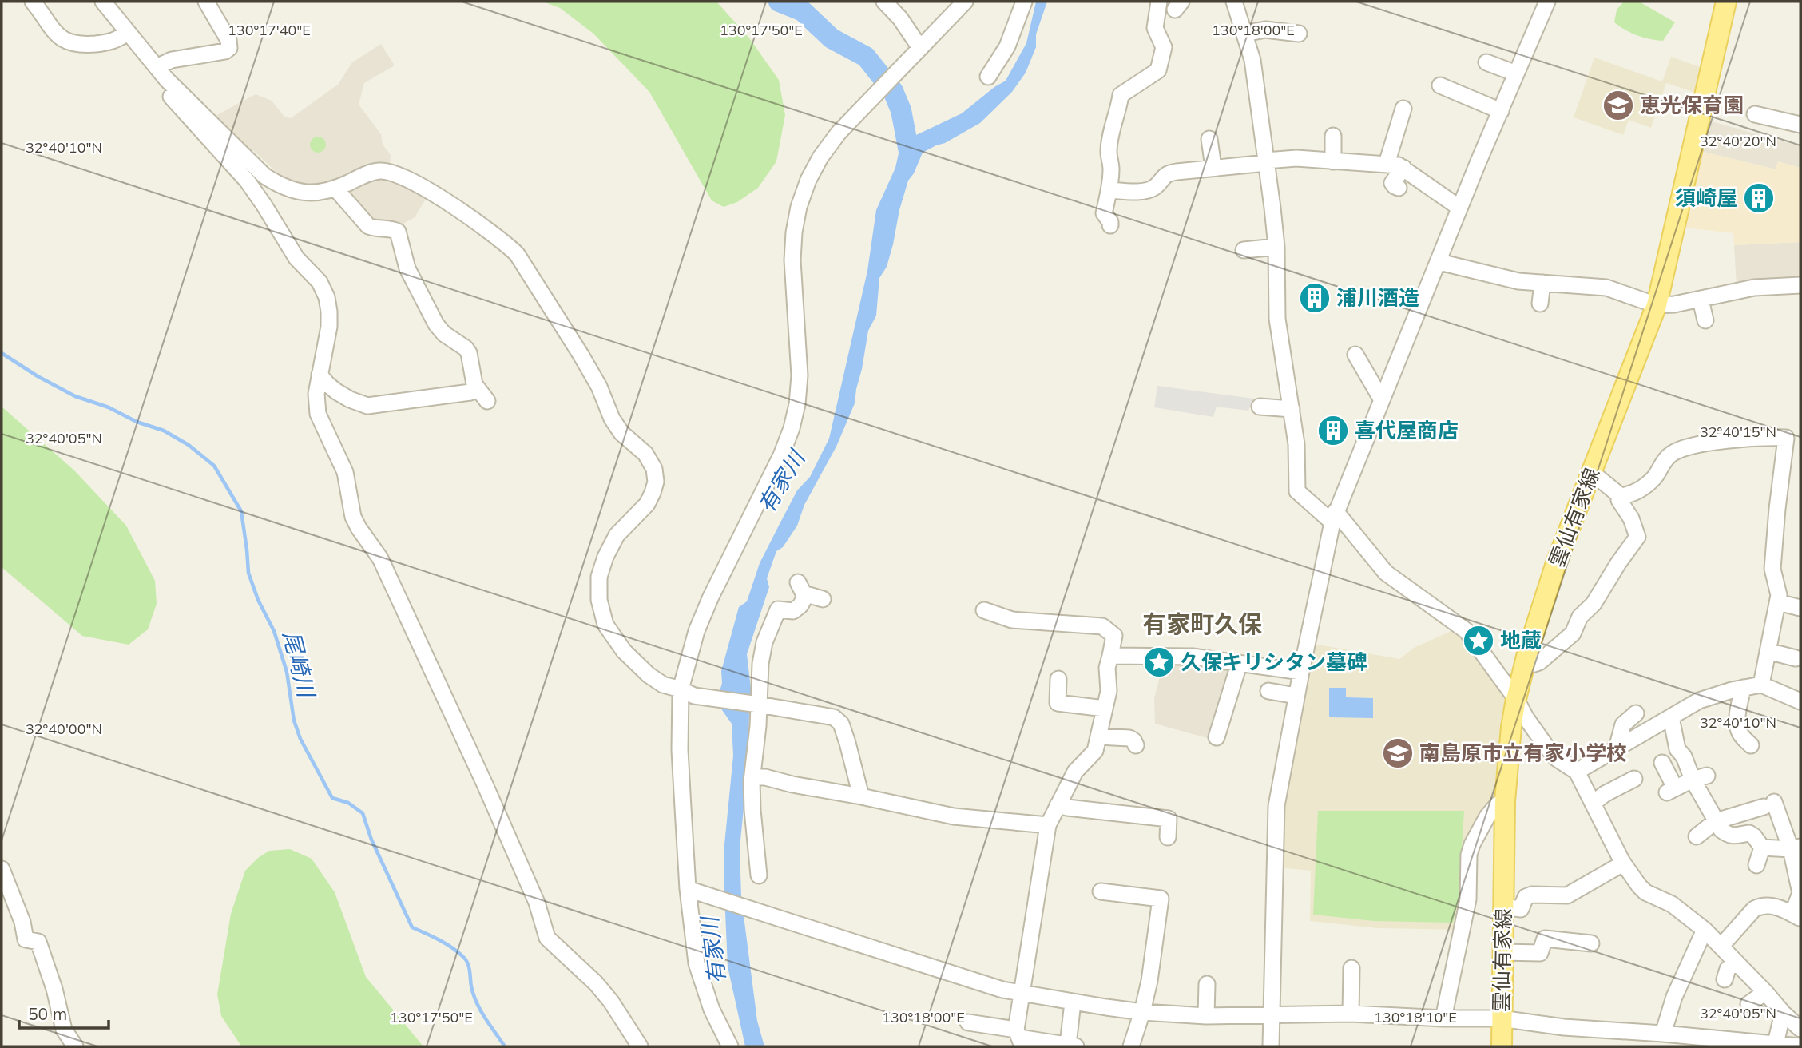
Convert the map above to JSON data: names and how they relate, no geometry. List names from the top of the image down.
{
  "streets": {
    "main road": ["雲仙有家線"]
  },
  "districts": ["有家町久保"],
  "water": ["有家川", "尾崎川"],
  "places": {
    "school or university": ["恵光保育園", "南島原市立有家小学校"],
    "building": ["須崎屋", "浦川酒造", "喜代屋商店"],
    "place": ["地蔵", "久保キリシタン墓碑"]
  },
  "scale_bar": "50 m",
  "coordinates": [
    "130°17'40\"E",
    "130°17'50\"E",
    "130°18'00\"E",
    "32°40'20\"N",
    "32°40'10\"N",
    "32°40'15\"N",
    "32°40'05\"N",
    "32°40'00\"N",
    "130°18'10\"E"
  ]
}
